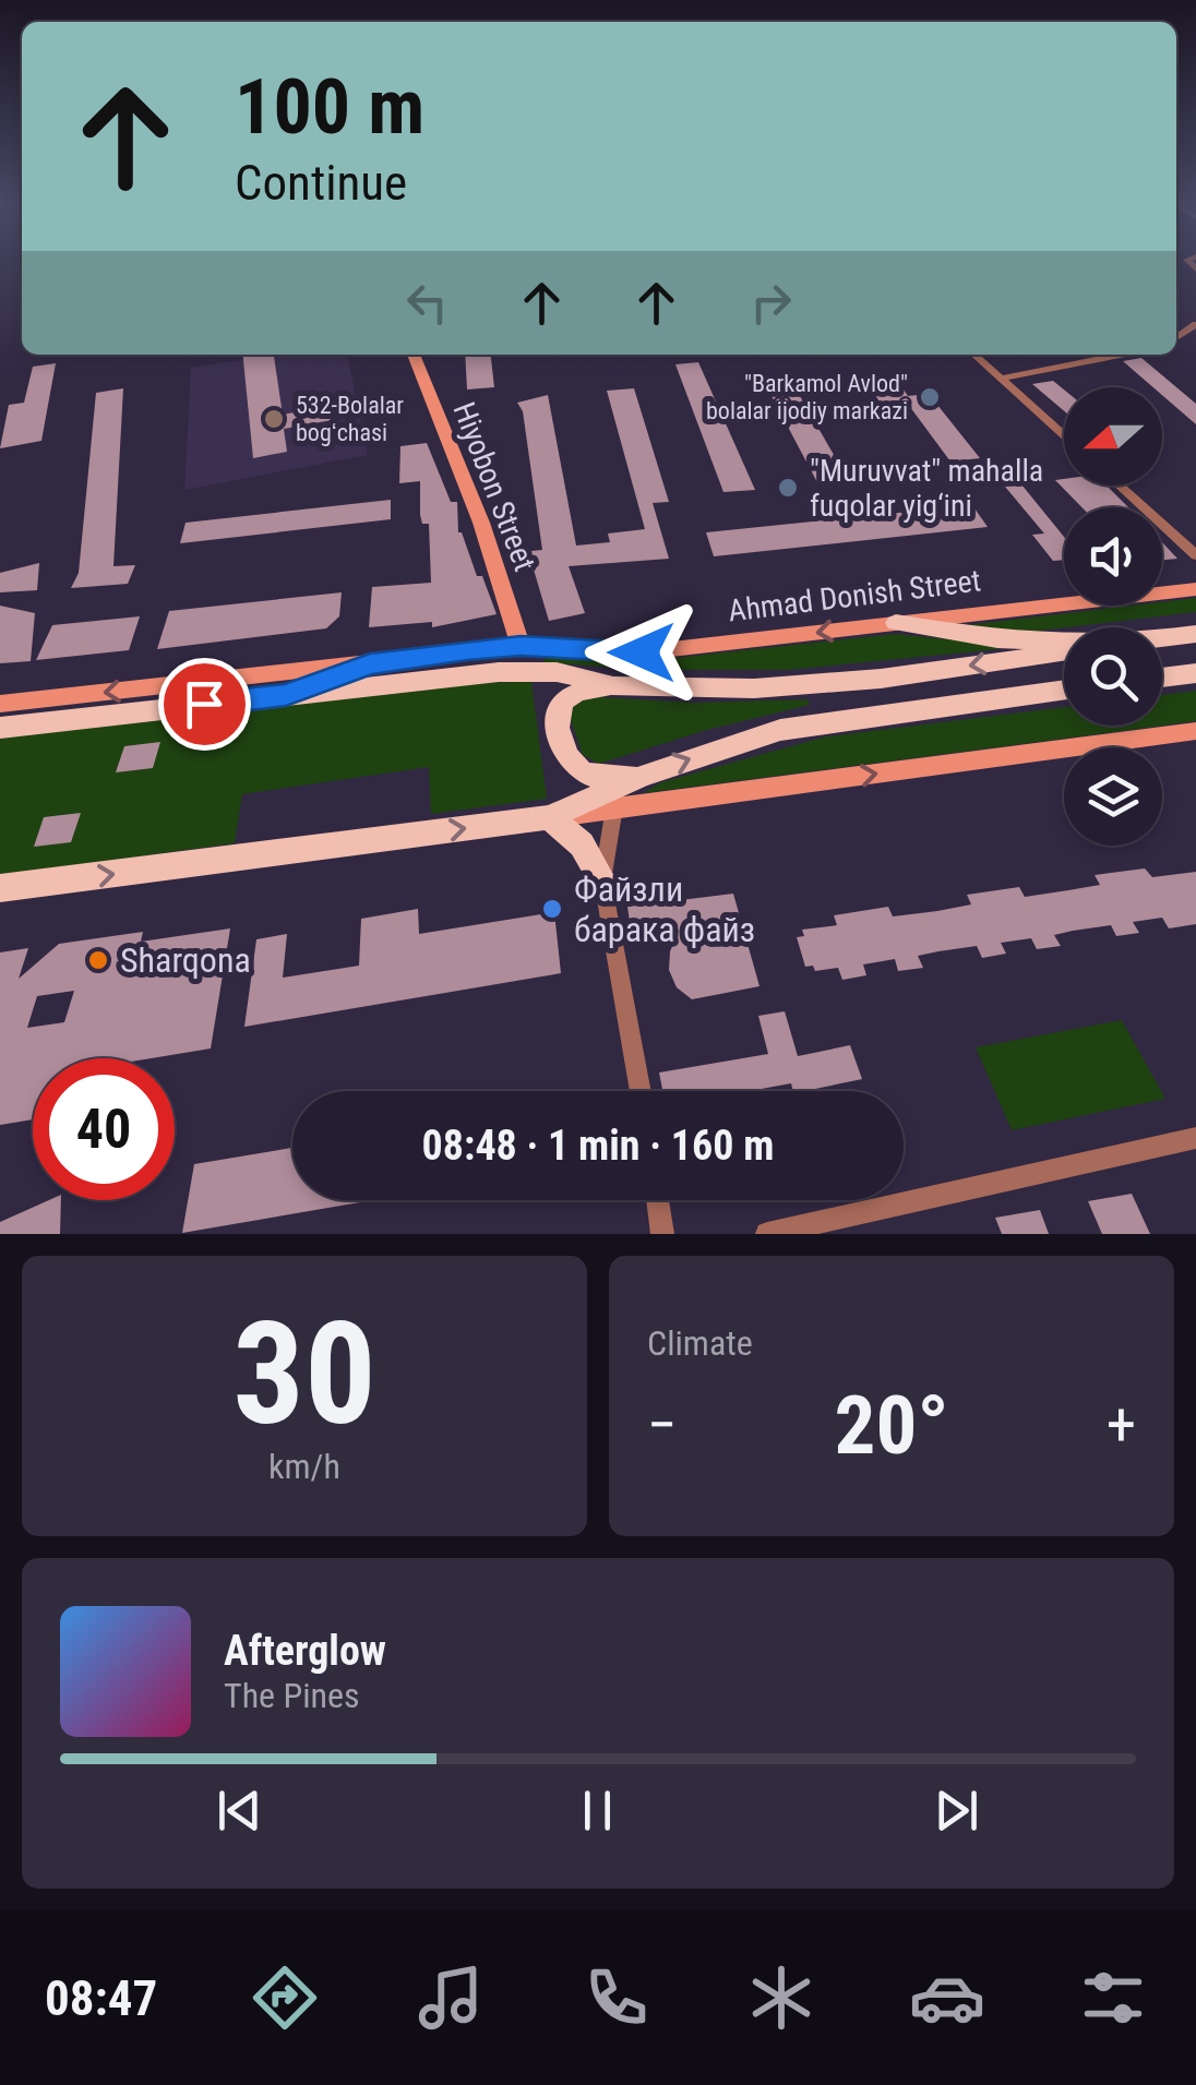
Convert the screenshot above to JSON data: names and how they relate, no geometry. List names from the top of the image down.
{
  "streets": {
    "street": ["Hiyobon Street", "Ahmad Donish Street"]
  },
  "crossings": [
    ["Hiyobon Street", "Ahmad Donish Street"]
  ],
  "places": [
    "\"Barkamol Avlod\" bolalar ijodiy markazi",
    "532-Bolalar bogʻchasi",
    "\"Muruvvat\" mahalla fuqolar yig‘ini",
    "Файзли барака файз",
    "Sharqona"
  ],
  "north": "left",
  "page": {
    "turn": ["100 m", "Continue"],
    "limit": "40",
    "trip": "08:48 · 1 min · 160 m",
    "tile": [
      ["30", "km/h"],
      "Climate"
    ],
    "heat": ["−", "20°", "+"],
    "song": ["Afterglow", "The Pines"],
    "tabs": "08:47"
  }
}
